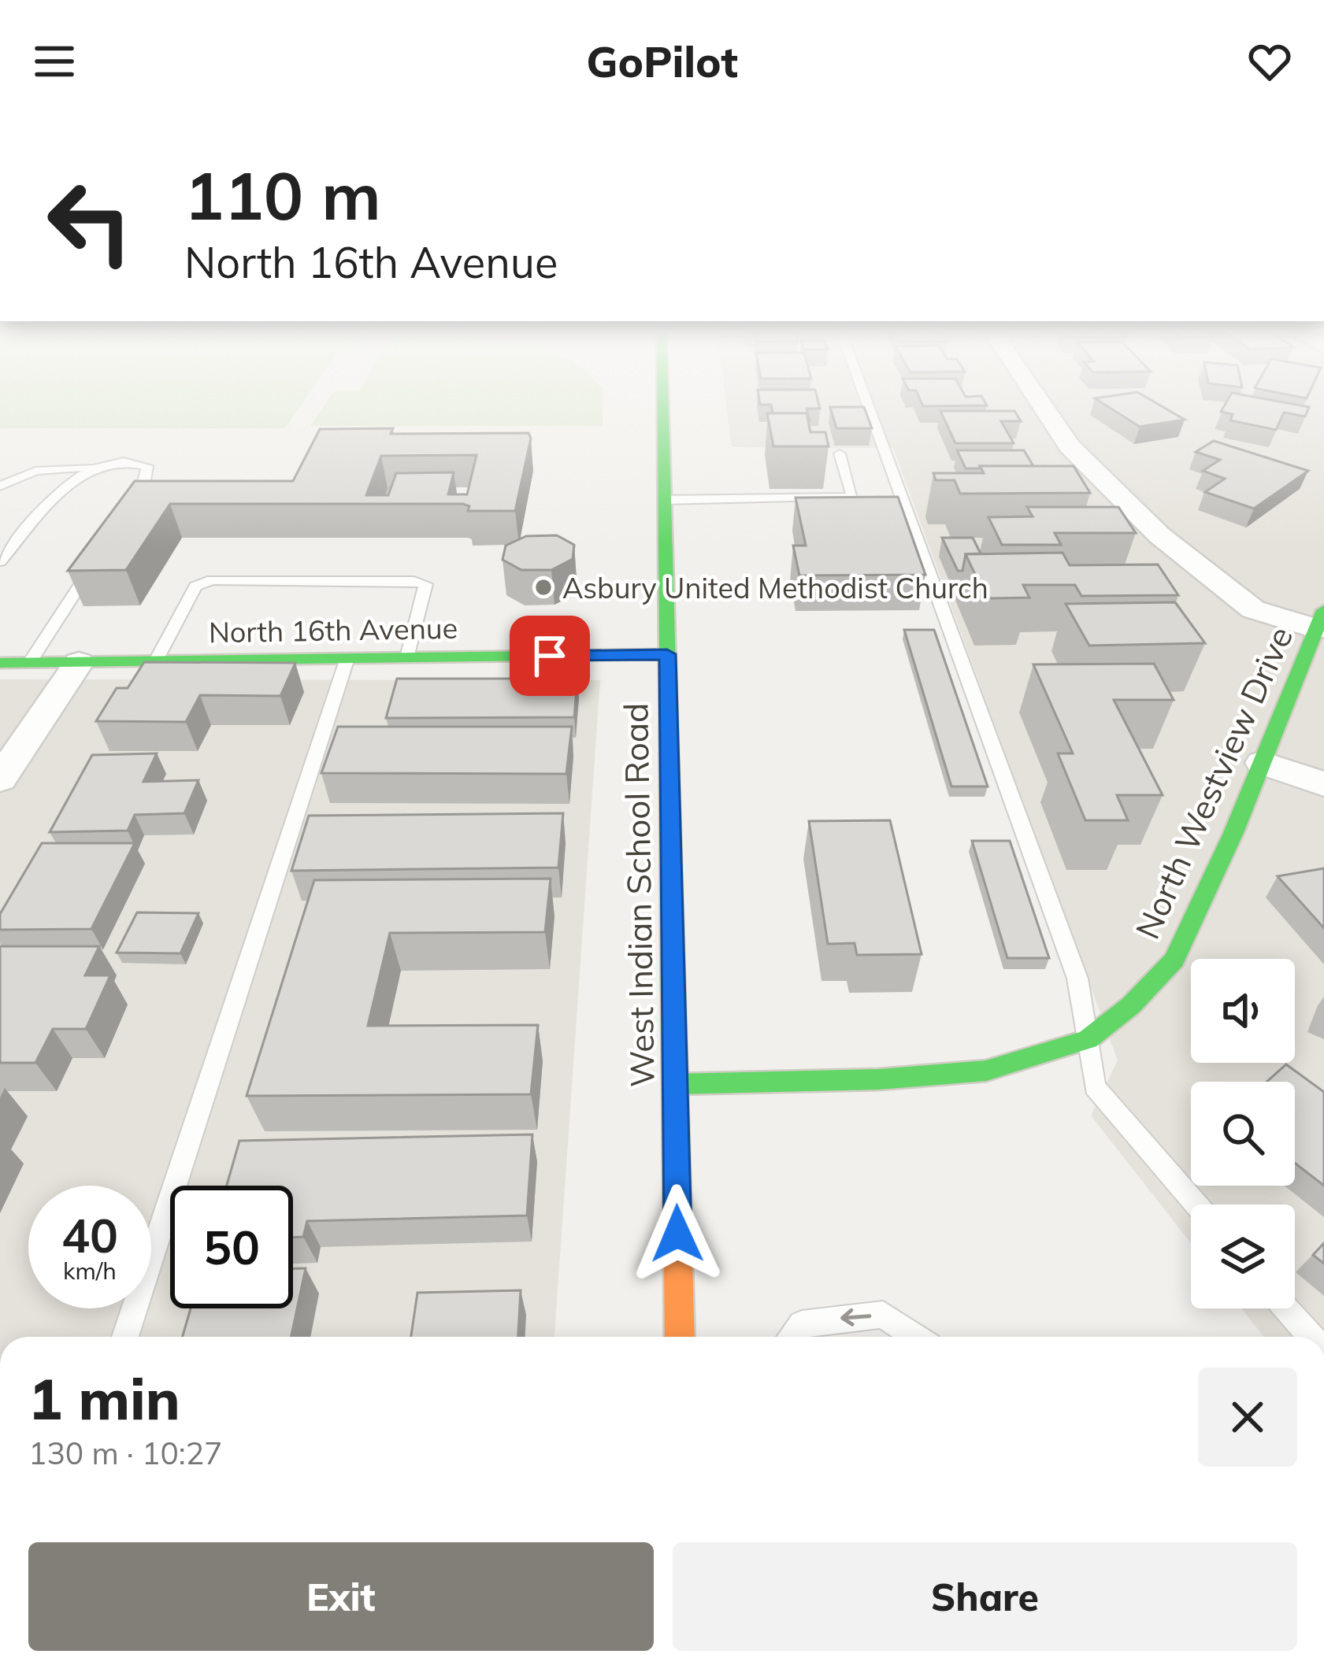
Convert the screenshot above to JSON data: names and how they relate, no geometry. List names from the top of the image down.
{
  "streets": {
    "main road": ["North 16th Avenue", "North Westview Drive", "West Indian School Road"]
  },
  "crossings": [
    ["North 16th Avenue", "West Indian School Road"],
    ["North Westview Drive", "West Indian School Road"]
  ],
  "places": ["Asbury United Methodist Church"],
  "page": {
    "header": "GoPilot",
    "turn": ["110 m", "North 16th Avenue"],
    "speed": "40 km/h",
    "limit": "50",
    "heading": ["1 min", "130 m · 10:27"],
    "buttons": ["Exit", "Share"]
  }
}
